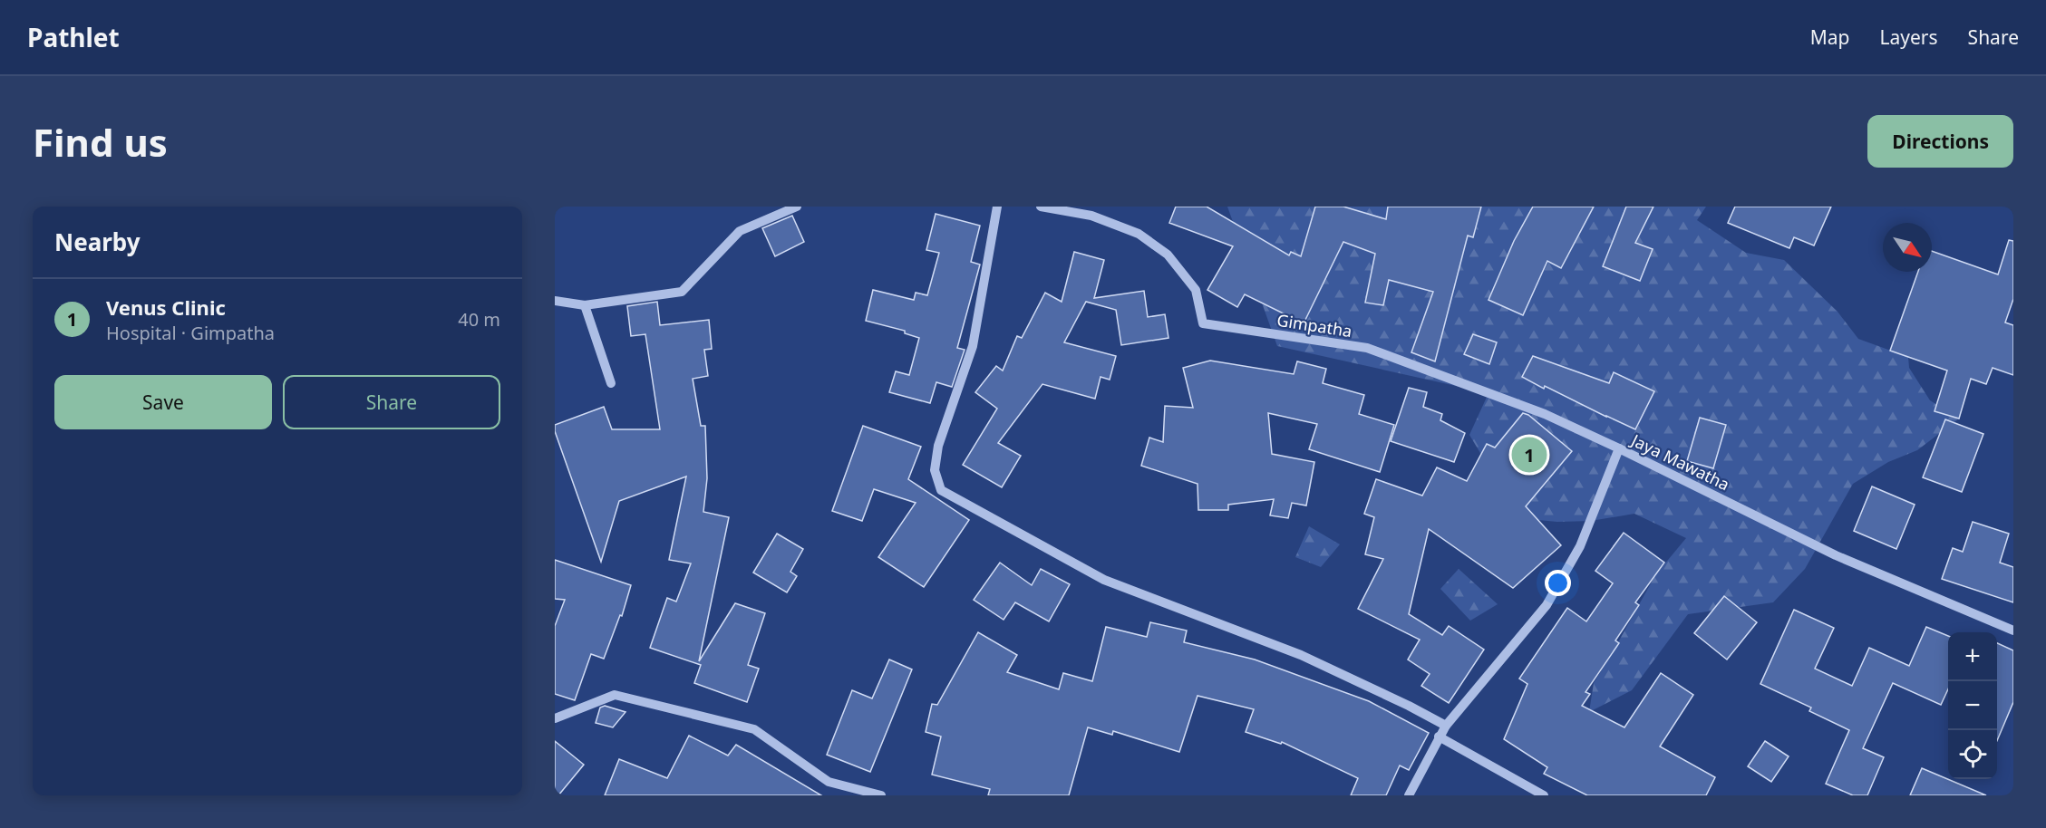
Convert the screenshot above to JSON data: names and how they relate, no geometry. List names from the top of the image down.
{
  "streets": {
    "street": ["Gimpatha", "Jaya Mawatha"]
  },
  "crossings": [
    ["Gimpatha", "Jaya Mawatha"]
  ],
  "north": "bottom right",
  "page": {
    "header": "Pathlet",
    "nav": ["Map", "Layers", "Share"],
    "buttons": [
      "Directions",
      ["Save", "Share"]
    ],
    "title": "Find us",
    "heading": "Nearby",
    "list": [
      {
        "mark": "1",
        "name": "Venus Clinic",
        "note": "Hospital · Gimpatha",
        "value": "40 m"
      }
    ],
    "pins": "1",
    "map_buttons": ["+", "−"]
  }
}
